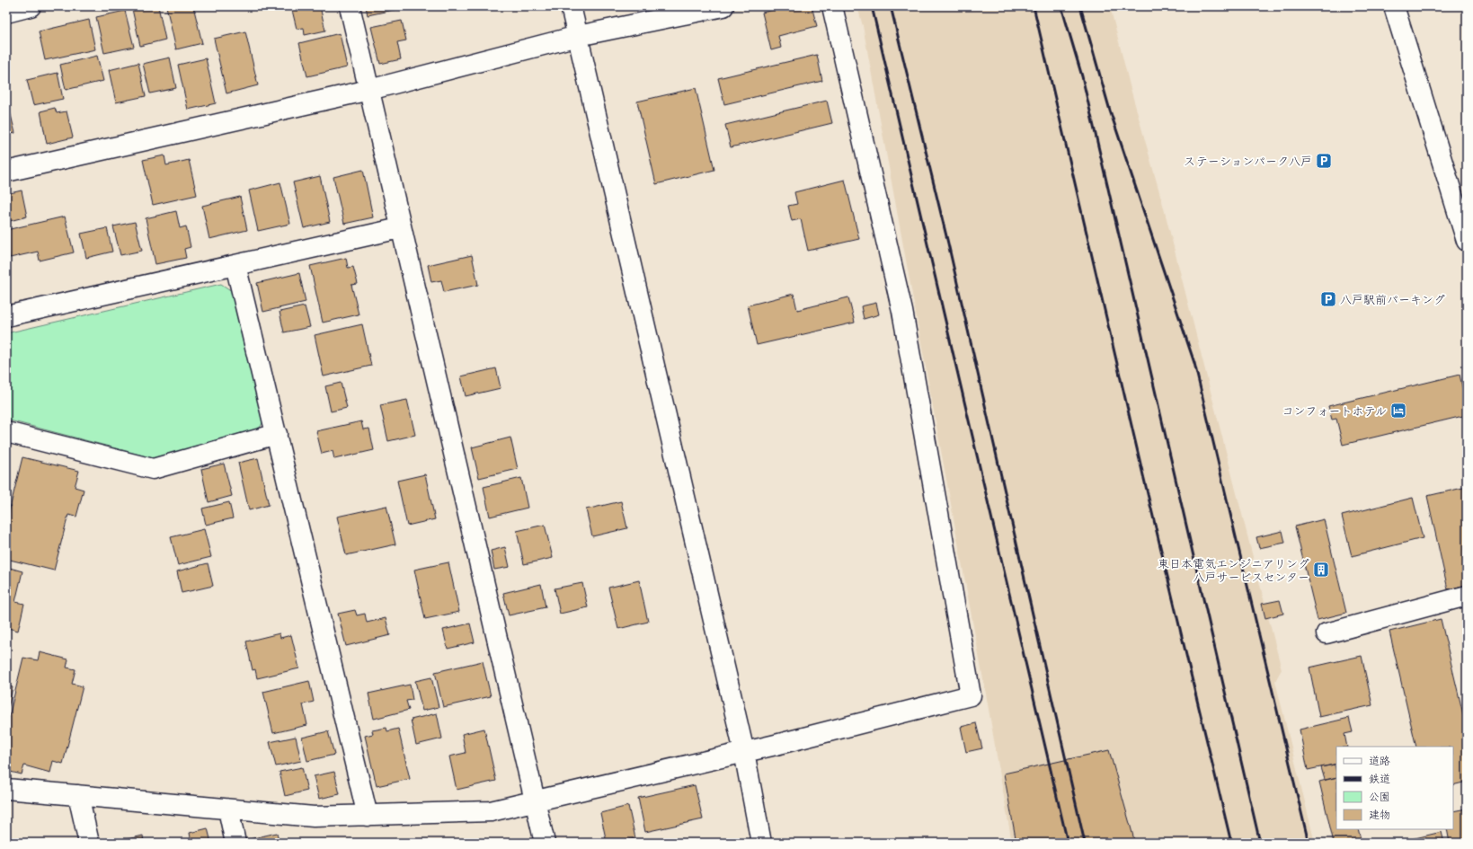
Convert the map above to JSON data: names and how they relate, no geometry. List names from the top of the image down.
{
  "places": {
    "parking": ["ステーションパーク八戸", "八戸駅前パーキング"],
    "hotel": ["コンフォートホテル"],
    "building": ["東日本電気エンジニアリング 八戸サービスセンター"]
  },
  "legend": [
    "道路",
    "鉄道",
    "公園",
    "建物"
  ]
}
